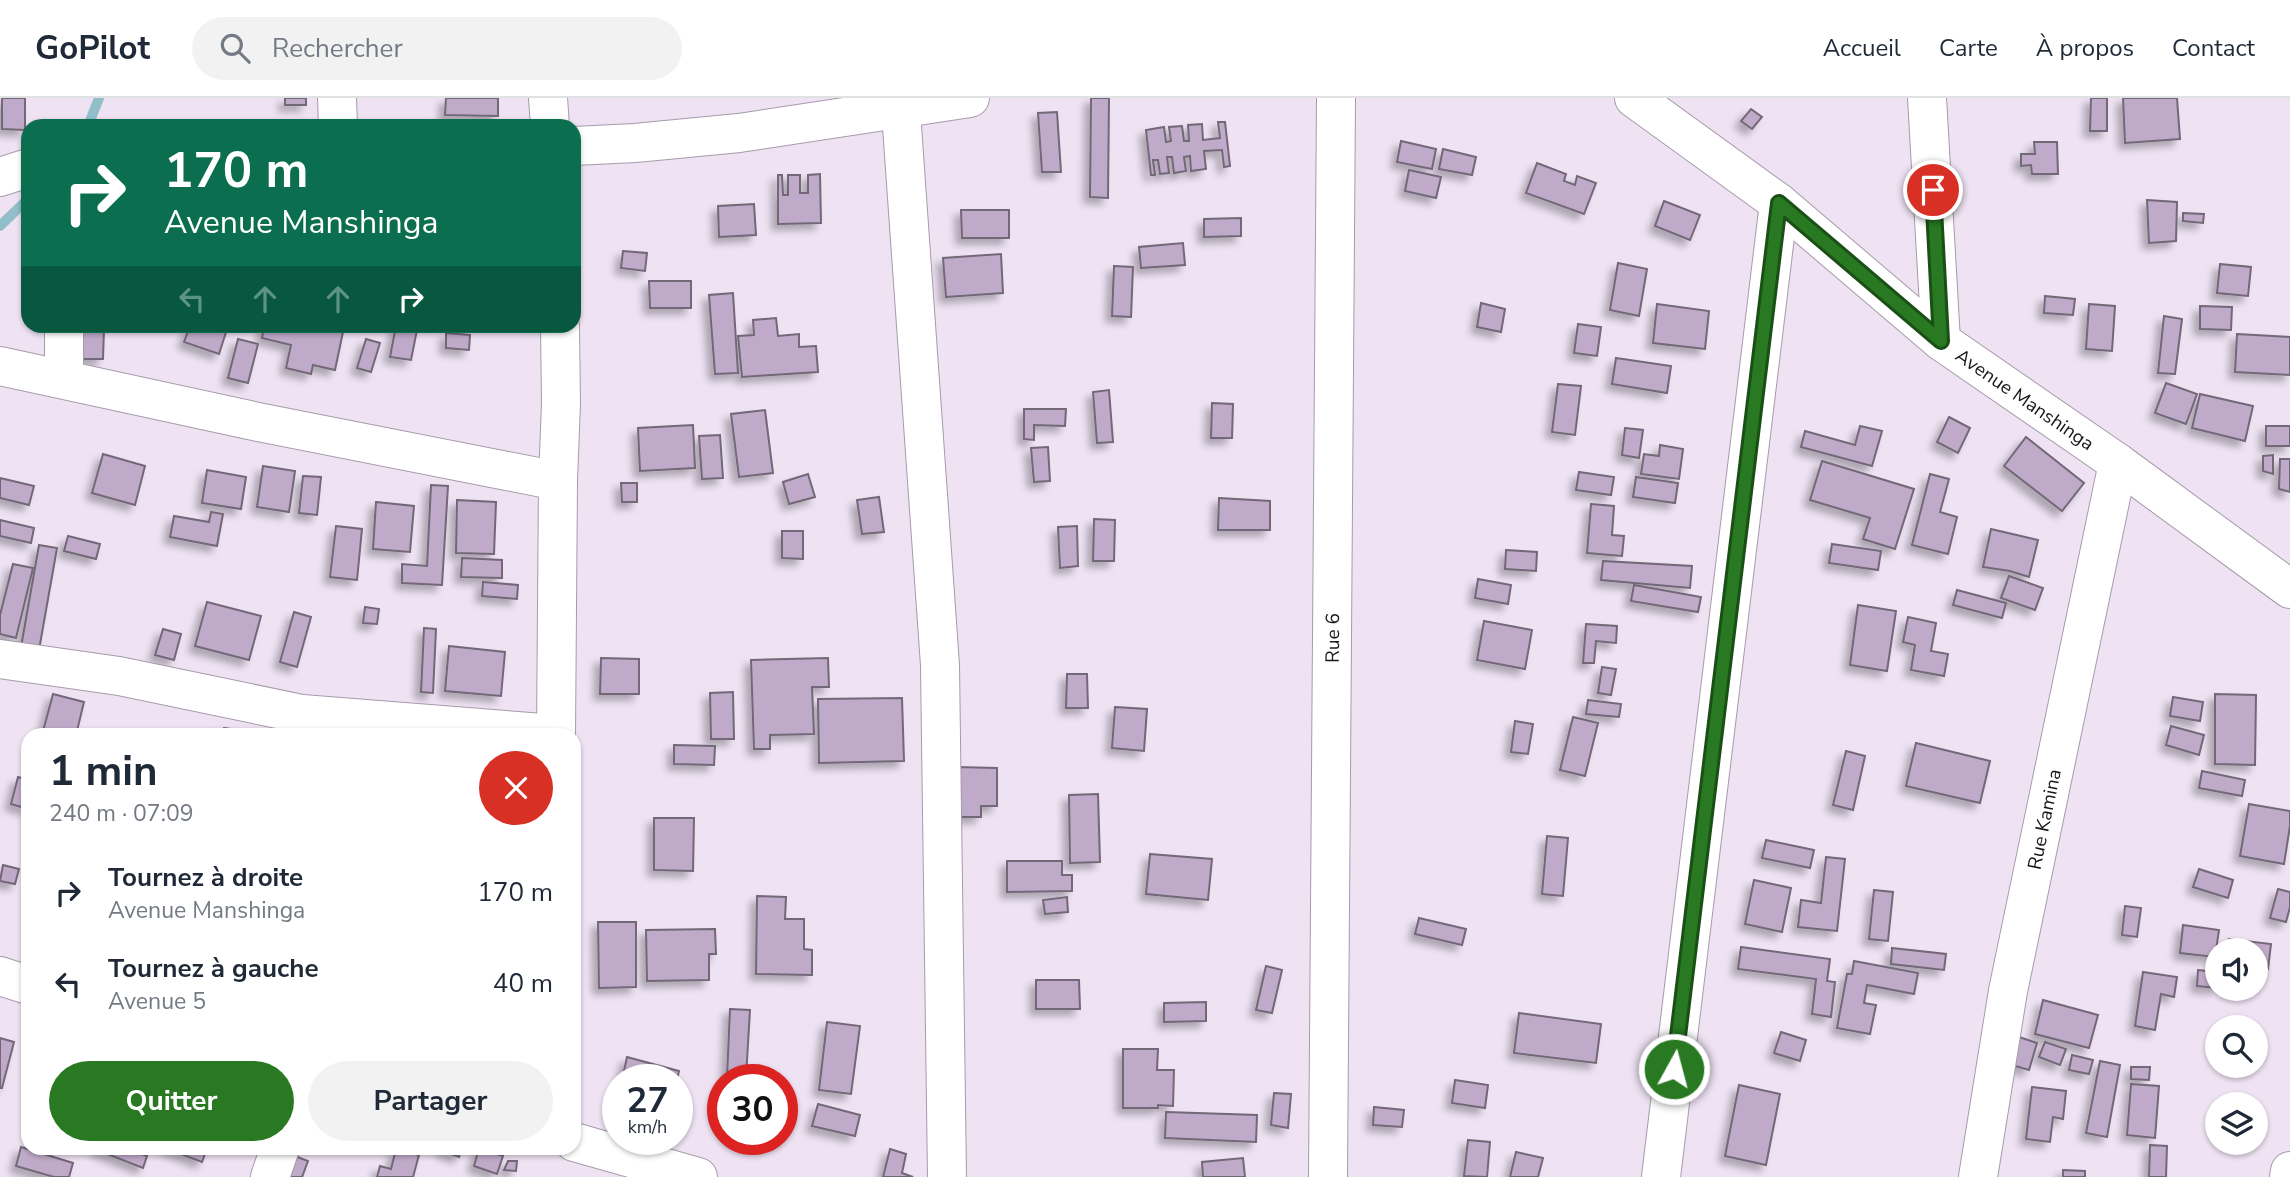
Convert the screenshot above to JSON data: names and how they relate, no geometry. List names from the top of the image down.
{
  "streets": {
    "street": ["Avenue Manshinga", "Rue 6", "Rue Kamina"]
  },
  "crossings": [
    ["Avenue Manshinga", "Rue Kamina"]
  ],
  "page": {
    "header": "GoPilot",
    "search": "Rechercher",
    "nav": [
      "Accueil",
      "Carte",
      "À propos",
      "Contact"
    ],
    "turn": ["170 m", "Avenue Manshinga"],
    "heading": ["1 min", "240 m · 07:09"],
    "list": [
      {
        "name": "Tournez à droite",
        "note": "Avenue Manshinga",
        "value": "170 m"
      },
      {
        "name": "Tournez à gauche",
        "note": "Avenue 5",
        "value": "40 m"
      }
    ],
    "buttons": ["Quitter", "Partager"],
    "speed": "27 km/h",
    "limit": "30"
  }
}
